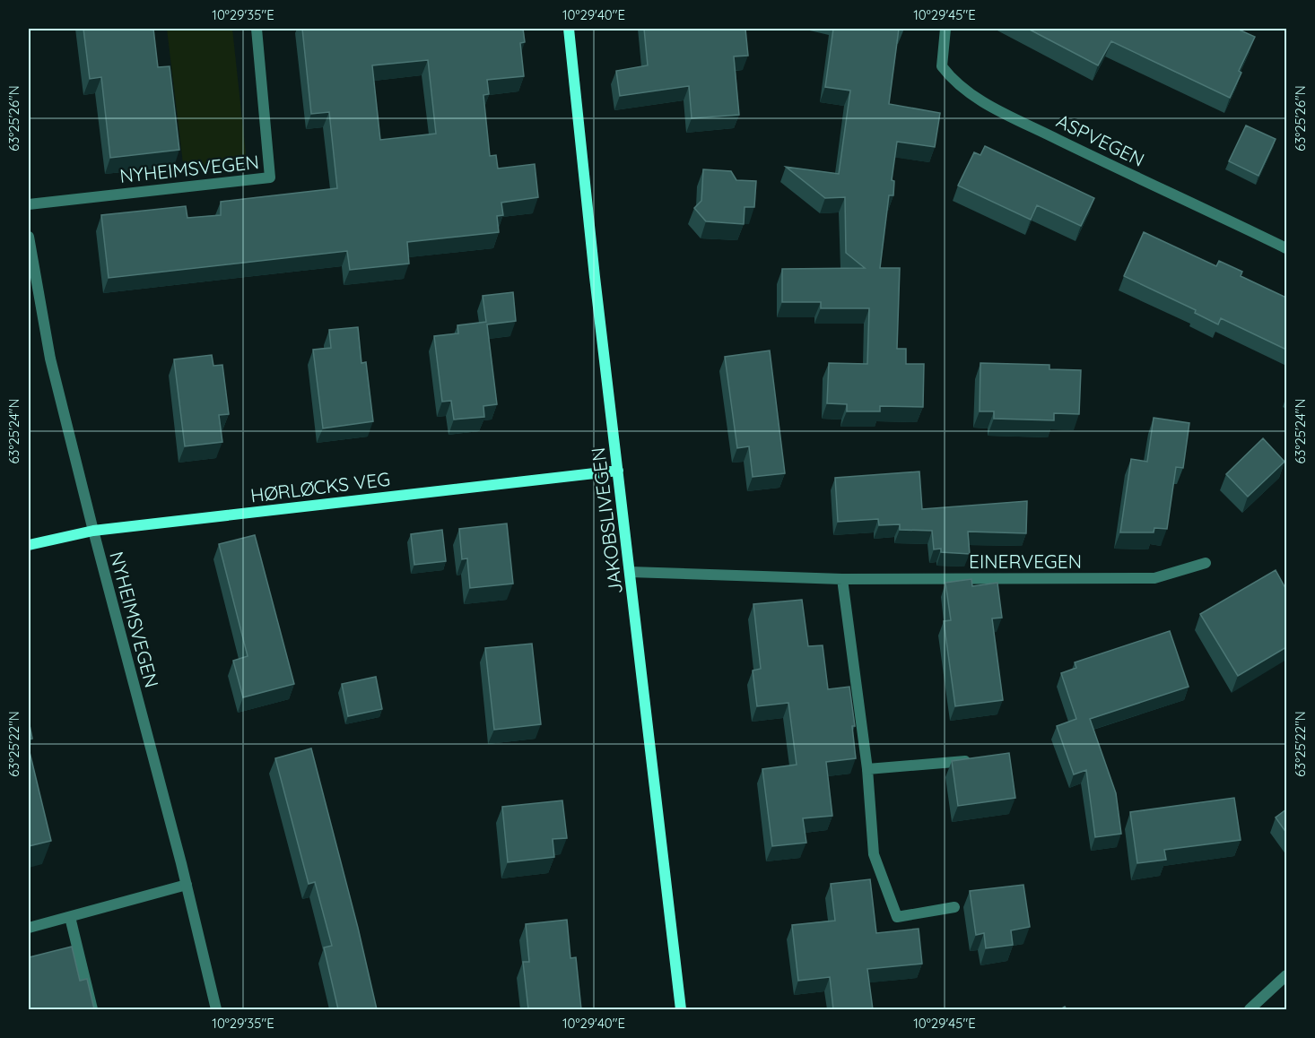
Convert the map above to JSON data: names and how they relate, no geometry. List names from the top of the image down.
{
  "streets": {
    "street": [
      "ASPVEGEN",
      "NYHEIMSVEGEN",
      "HØRLØCKS VEG",
      "JAKOBSLIVEGEN",
      "EINERVEGEN"
    ]
  },
  "crossings": [
    ["NYHEIMSVEGEN", "HØRLØCKS VEG"],
    ["HØRLØCKS VEG", "JAKOBSLIVEGEN"],
    ["JAKOBSLIVEGEN", "EINERVEGEN"]
  ],
  "coordinates": [
    "10°29'35\"E",
    "10°29'40\"E",
    "10°29'45\"E",
    "63°25'26\"N",
    "63°25'24\"N",
    "63°25'22\"N"
  ]
}
